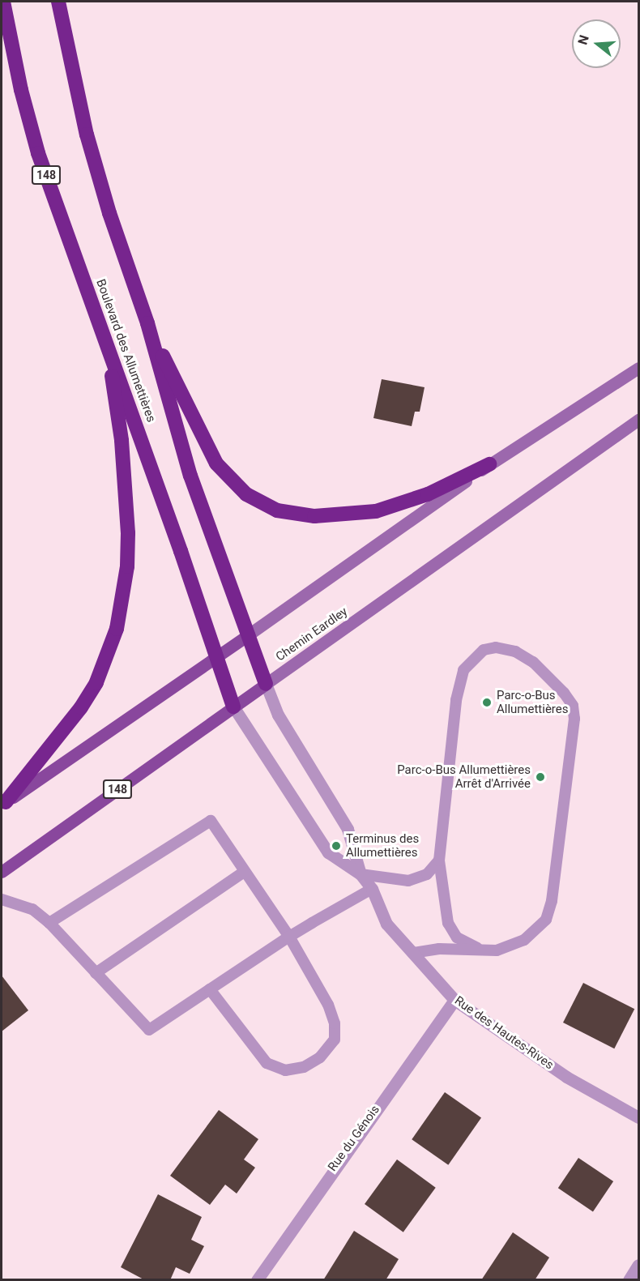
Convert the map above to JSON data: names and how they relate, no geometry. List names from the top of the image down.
{
  "streets": {
    "highway": ["148", "Boulevard des Allumettières"],
    "main road": ["Chemin Eardley"],
    "street": ["Rue des Hautes-Rives", "Rue du Génois"]
  },
  "crossings": [
    ["Boulevard des Allumettières", "Chemin Eardley"],
    ["Boulevard des Allumettières", "Rue des Hautes-Rives"],
    ["Chemin Eardley", "Rue des Hautes-Rives"],
    ["Rue des Hautes-Rives", "Rue du Génois"]
  ],
  "places": ["Parc-o-Bus Allumettières", "Parc-o-Bus Allumettières Arrêt d'Arrivée", "Terminus des Allumettières"],
  "north": "left"
}
